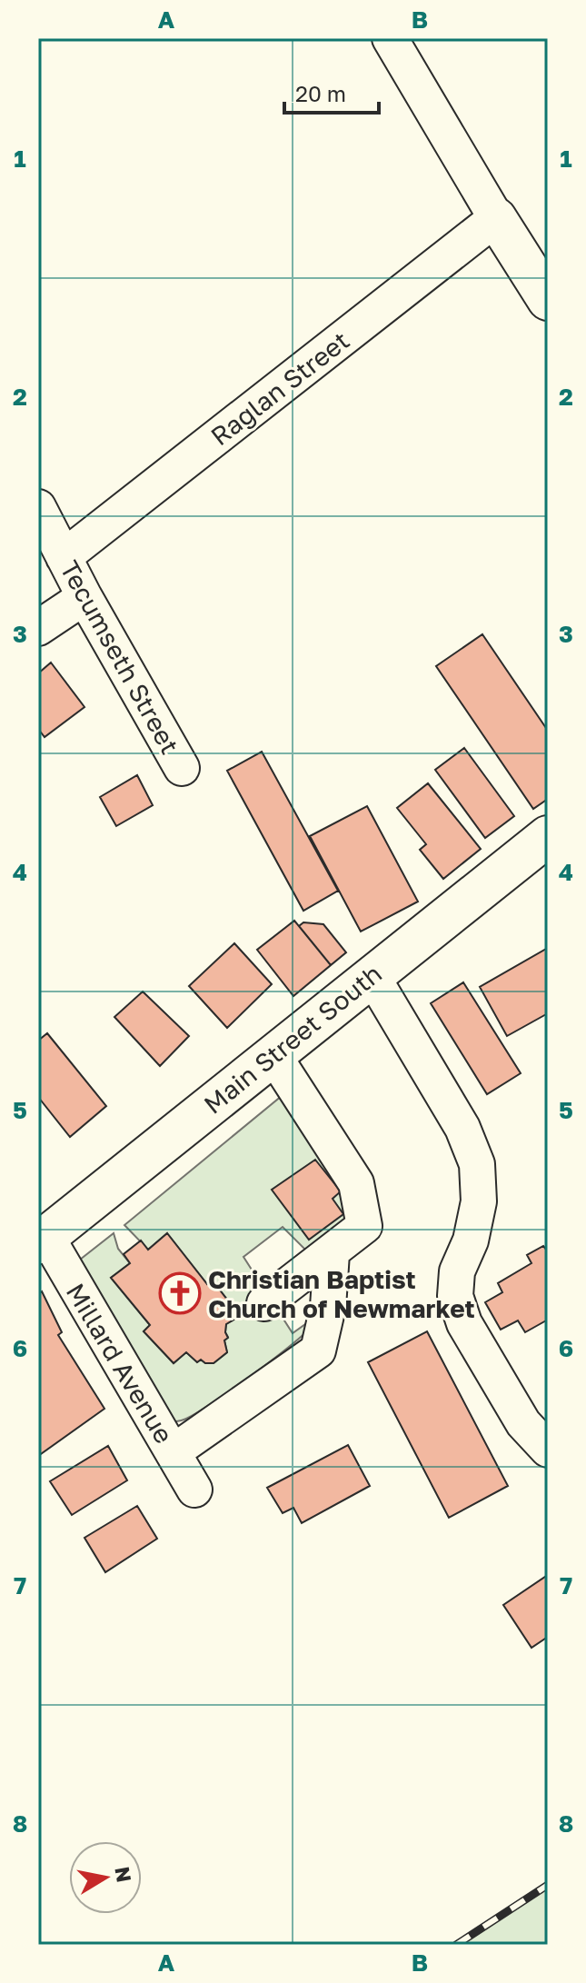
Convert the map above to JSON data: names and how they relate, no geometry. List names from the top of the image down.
{
  "streets": {
    "main road": ["Main Street South"],
    "street": ["Raglan Street", "Tecumseth Street", "Millard Avenue"]
  },
  "crossings": [
    ["Raglan Street", "Tecumseth Street"],
    ["Main Street South", "Millard Avenue"]
  ],
  "places": {
    "church": ["Christian Baptist Church of Newmarket"]
  },
  "scale_bar": "20 m",
  "north": "right",
  "grid": {
    "columns": ["A", "B"],
    "rows": [
      "1",
      "2",
      "3",
      "4",
      "5",
      "6",
      "7",
      "8"
    ]
  }
}
